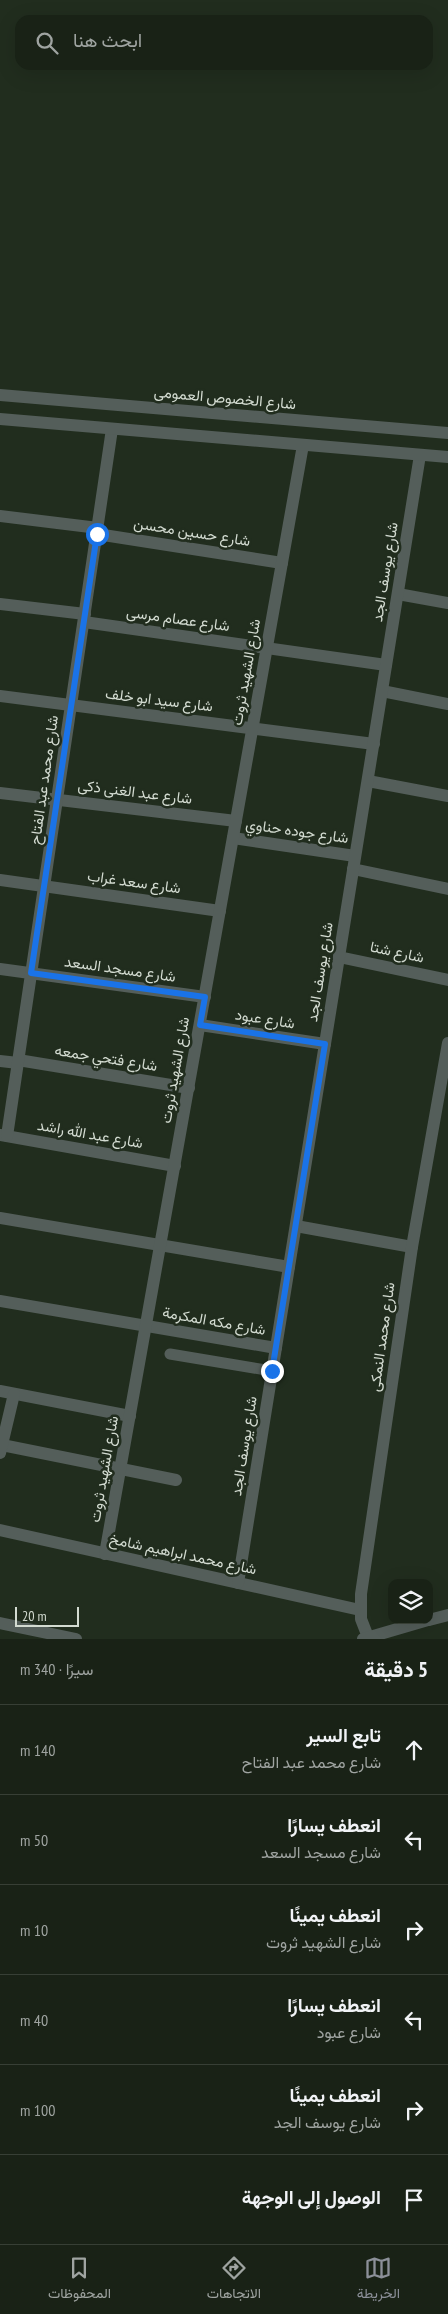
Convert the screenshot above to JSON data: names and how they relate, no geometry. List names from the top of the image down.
{
  "streets": {
    "street": [
      "شارع الخصوص العمومى",
      "شارع حسين محسن",
      "شارع يوسف الجد",
      "شارع عصام مرسى",
      "شارع الشهيد ثروت",
      "شارع سيد ابو خلف",
      "شارع محمد عبد الفتاح",
      "شارع عبد الغنى ذكى",
      "شارع جوده حناوي",
      "شارع سعد غراب",
      "شارع شتا",
      "شارع مسجد السعد",
      "شارع عبود",
      "شارع فتحي جمعه",
      "شارع عبد الله راشد",
      "شارع مكه المكرمة",
      "شارع محمد النمكى",
      "شارع محمد ابراهيم شامخ"
    ]
  },
  "crossings": [
    ["شارع حسين محسن", "شارع الشهيد ثروت"],
    ["شارع حسين محسن", "شارع محمد عبد الفتاح"],
    ["شارع يوسف الجد", "شارع عصام مرسى"],
    ["شارع يوسف الجد", "شارع سيد ابو خلف"],
    ["شارع يوسف الجد", "شارع جوده حناوي"],
    ["شارع يوسف الجد", "شارع شتا"],
    ["شارع يوسف الجد", "شارع عبود"],
    ["شارع يوسف الجد", "شارع مكه المكرمة"],
    ["شارع يوسف الجد", "شارع محمد ابراهيم شامخ"],
    ["شارع عصام مرسى", "شارع الشهيد ثروت"],
    ["شارع عصام مرسى", "شارع محمد عبد الفتاح"],
    ["شارع الشهيد ثروت", "شارع سيد ابو خلف"],
    ["شارع الشهيد ثروت", "شارع عبد الغنى ذكى"],
    ["شارع الشهيد ثروت", "شارع جوده حناوي"],
    ["شارع الشهيد ثروت", "شارع سعد غراب"],
    ["شارع الشهيد ثروت", "شارع مسجد السعد"],
    ["شارع الشهيد ثروت", "شارع عبود"],
    ["شارع الشهيد ثروت", "شارع فتحي جمعه"],
    ["شارع الشهيد ثروت", "شارع عبد الله راشد"],
    ["شارع الشهيد ثروت", "شارع مكه المكرمة"],
    ["شارع الشهيد ثروت", "شارع محمد ابراهيم شامخ"],
    ["شارع سيد ابو خلف", "شارع محمد عبد الفتاح"],
    ["شارع محمد عبد الفتاح", "شارع عبد الغنى ذكى"],
    ["شارع محمد عبد الفتاح", "شارع سعد غراب"],
    ["شارع محمد عبد الفتاح", "شارع مسجد السعد"],
    ["شارع محمد عبد الفتاح", "شارع فتحي جمعه"],
    ["شارع محمد عبد الفتاح", "شارع عبد الله راشد"],
    ["شارع محمد النمكى", "شارع محمد ابراهيم شامخ"]
  ],
  "scale_bar": "20 m",
  "page": {
    "search": "ابحث هنا",
    "scale": "20 m",
    "heading": ["5 دقيقة", "سيرًا · 340 m"],
    "list": [
      ["تابع السير", "شارع محمد عبد الفتاح", "140 m"],
      ["انعطف يسارًا", "شارع مسجد السعد", "50 m"],
      ["انعطف يمينًا", "شارع الشهيد ثروت", "10 m"],
      ["انعطف يسارًا", "شارع عبود", "40 m"],
      ["انعطف يمينًا", "شارع يوسف الجد", "100 m"],
      "الوصول إلى الوجهة"
    ],
    "nav": ["الخريطة", "الاتجاهات", "المحفوظات"]
  }
}
